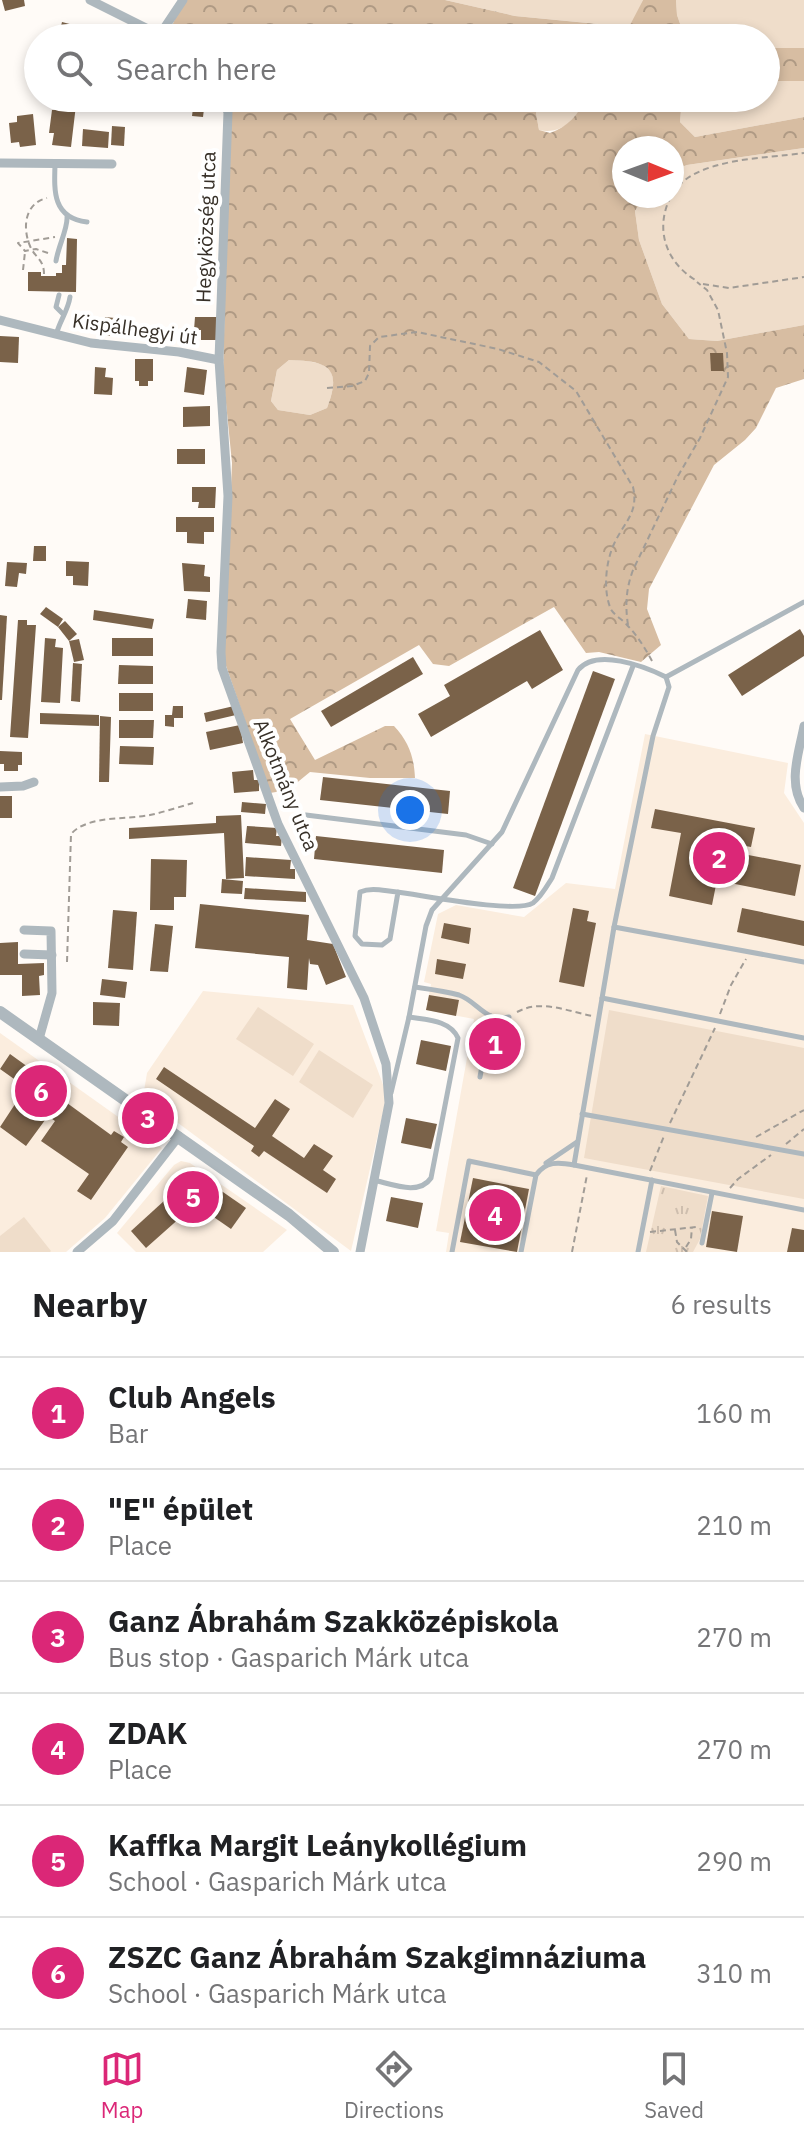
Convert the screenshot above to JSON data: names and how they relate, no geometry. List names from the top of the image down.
{
  "streets": {
    "street": ["Hegyközség utca", "Kispálhegyi út", "Alkotmány utca"]
  },
  "crossings": [
    ["Hegyközség utca", "Kispálhegyi út"],
    ["Hegyközség utca", "Alkotmány utca"],
    ["Kispálhegyi út", "Alkotmány utca"]
  ],
  "north": "right",
  "page": {
    "search": "Search here",
    "pins": [
      "2",
      "1",
      "6",
      "3",
      "5",
      "4"
    ],
    "heading": ["Nearby", "6 results"],
    "list": [
      {
        "mark": "1",
        "name": "Club Angels",
        "note": "Bar",
        "value": "160 m"
      },
      {
        "mark": "2",
        "name": "\"E\" épület",
        "note": "Place",
        "value": "210 m"
      },
      {
        "mark": "3",
        "name": "Ganz Ábrahám Szakközépiskola",
        "note": "Bus stop · Gasparich Márk utca",
        "value": "270 m"
      },
      {
        "mark": "4",
        "name": "ZDAK",
        "note": "Place",
        "value": "270 m"
      },
      {
        "mark": "5",
        "name": "Kaffka Margit Leánykollégium",
        "note": "School · Gasparich Márk utca",
        "value": "290 m"
      },
      {
        "mark": "6",
        "name": "ZSZC Ganz Ábrahám Szakgimnáziuma",
        "note": "School · Gasparich Márk utca",
        "value": "310 m"
      }
    ],
    "nav": ["Map", "Directions", "Saved"]
  }
}
